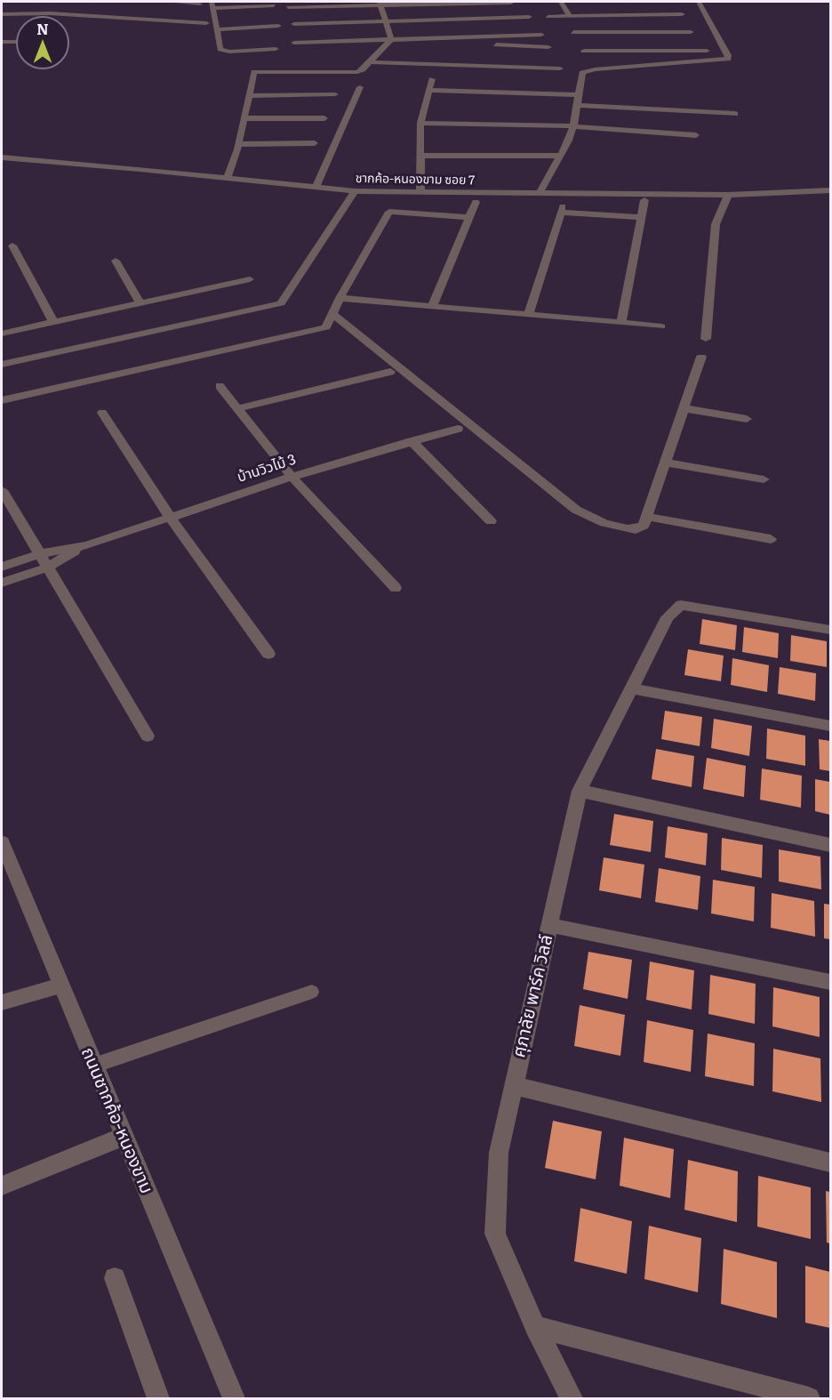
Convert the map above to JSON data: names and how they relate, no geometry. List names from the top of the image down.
{
  "streets": {
    "street": [
      "ชากค้อ-หนองขาม ซอย 7",
      "บ้านวิวไม้ 3",
      "ศุภาลัย พาร์ค วิลล์",
      "ถนนชากค้อ-หนองขาม"
    ]
  },
  "north": "top"
}
